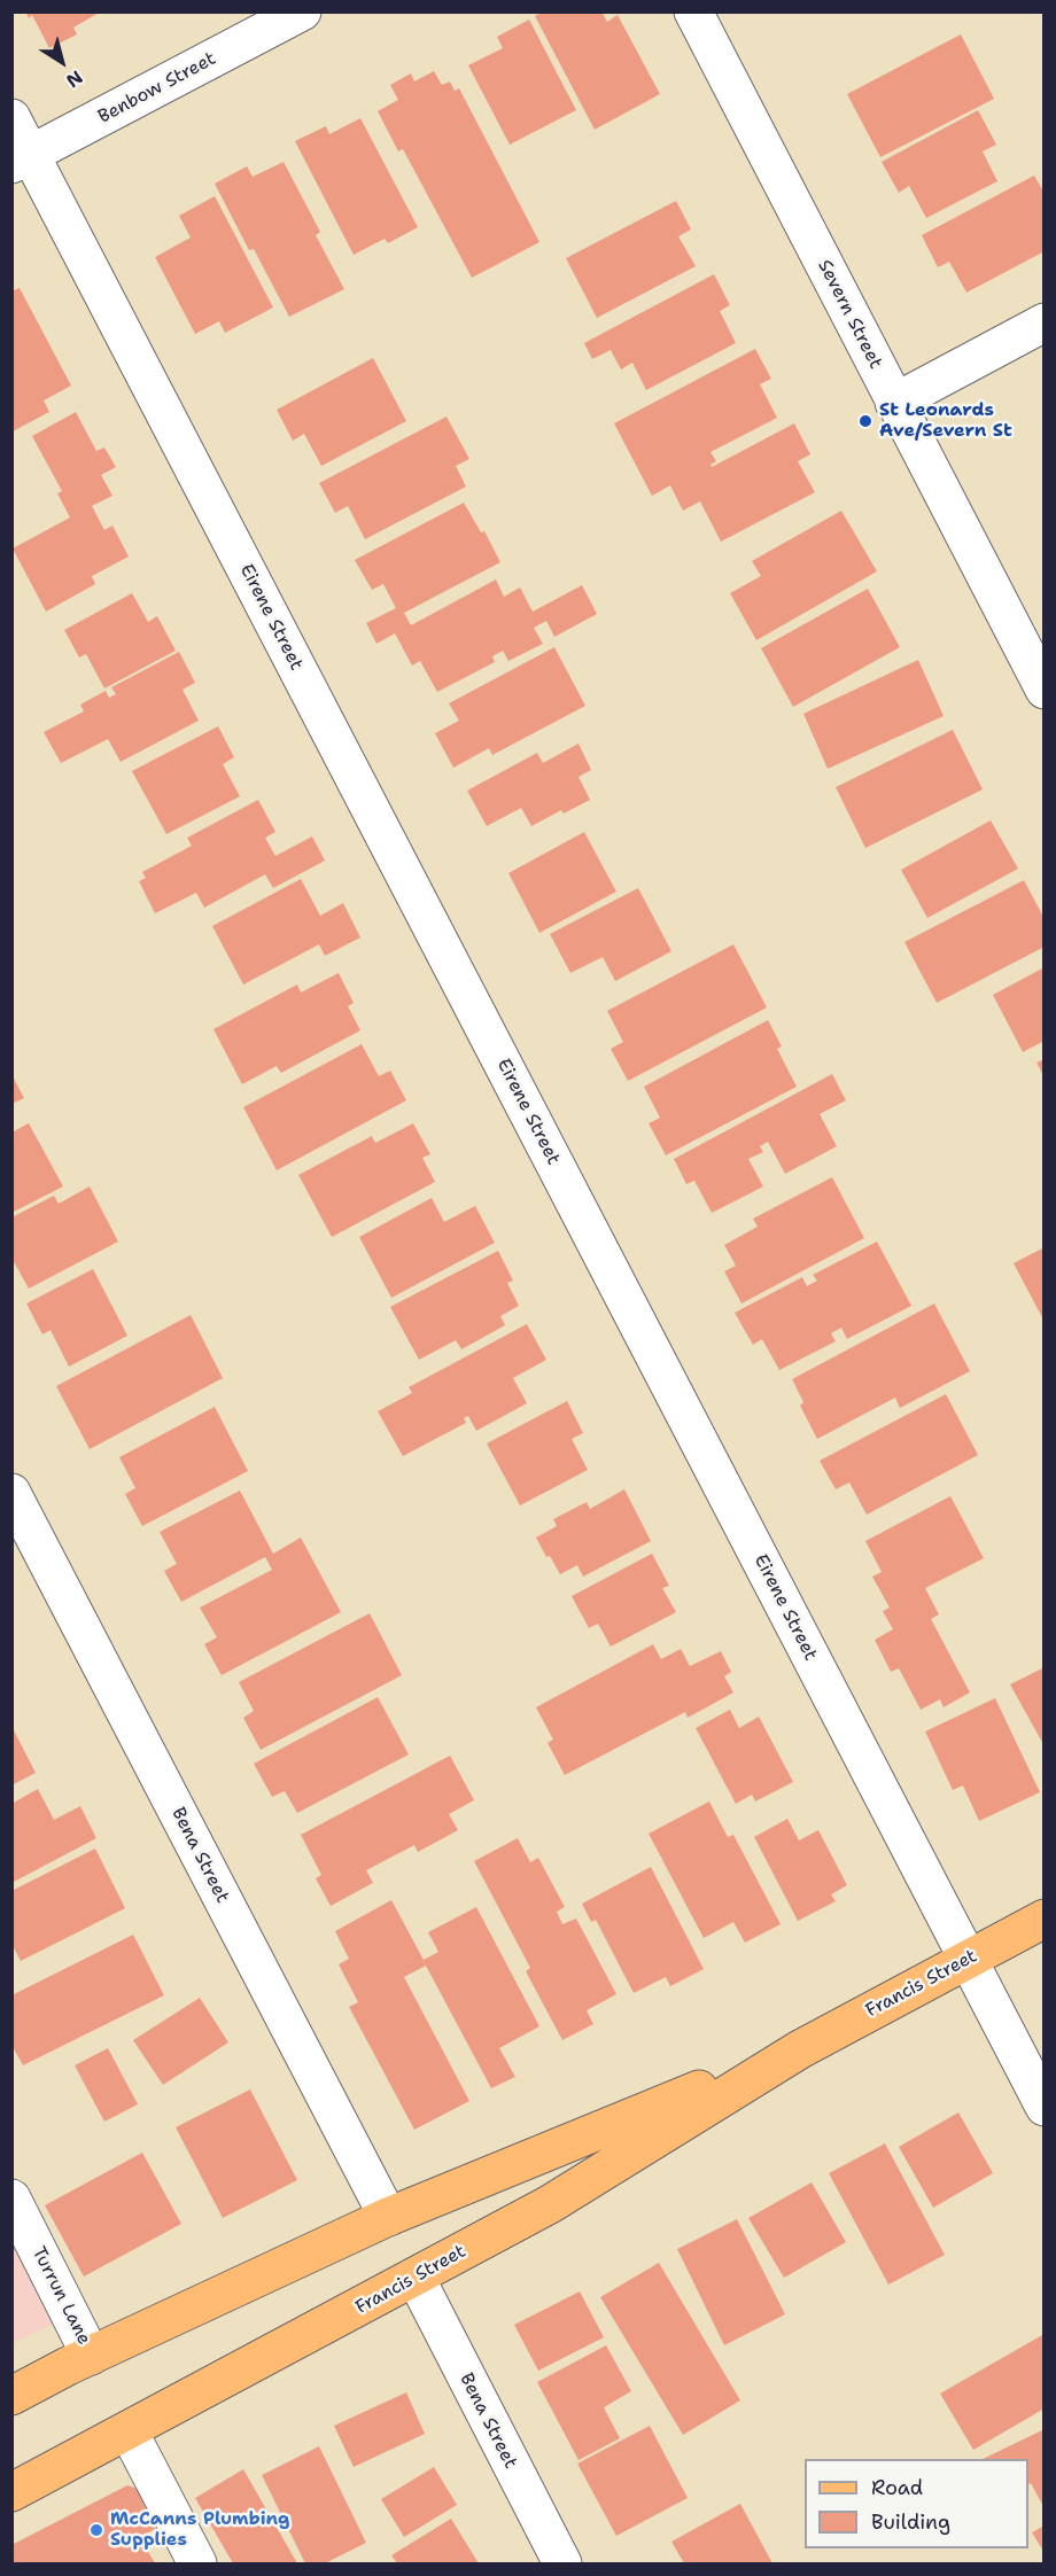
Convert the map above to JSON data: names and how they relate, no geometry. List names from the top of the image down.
{
  "streets": {
    "main road": ["Francis Street"],
    "street": [
      "Benbow Street",
      "Severn Street",
      "Eirene Street",
      "Bena Street",
      "Turrun Lane"
    ]
  },
  "crossings": [
    ["Benbow Street", "Eirene Street"],
    ["Eirene Street", "Francis Street"],
    ["Bena Street", "Francis Street"],
    ["Francis Street", "Turrun Lane"]
  ],
  "places": ["St Leonards Ave/Severn St", "McCanns Plumbing Supplies"],
  "legend": ["Road", "Building"],
  "north": "bottom right"
}
